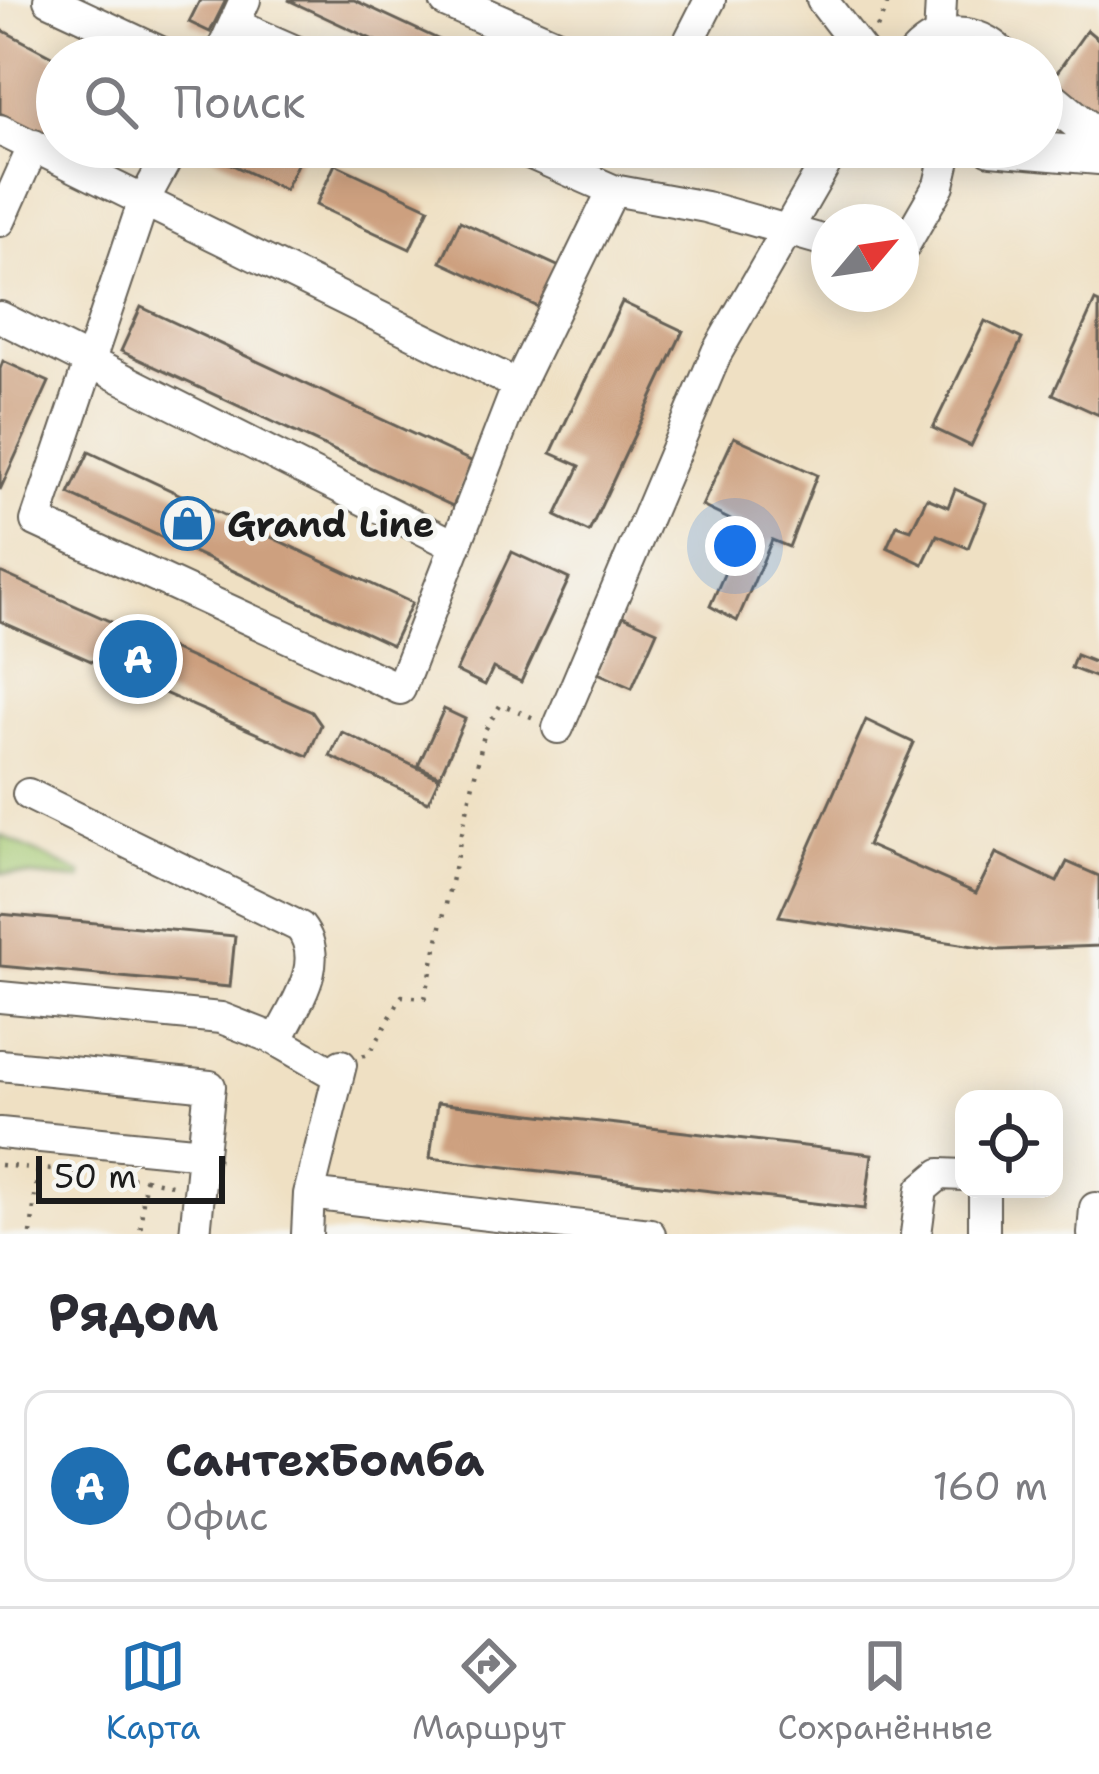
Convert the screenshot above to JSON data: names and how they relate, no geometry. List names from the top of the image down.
{
  "places": {
    "shop": ["Grand Line"]
  },
  "scale_bar": "50 m",
  "north": "top right",
  "page": {
    "search": "Поиск",
    "pins": "A",
    "scale": "50 m",
    "heading": "Рядом",
    "list": [
      {
        "mark": "A",
        "name": "СантехБомба",
        "note": "Офис",
        "value": "160 m"
      }
    ],
    "nav": ["Карта", "Маршрут", "Сохранённые"]
  }
}
